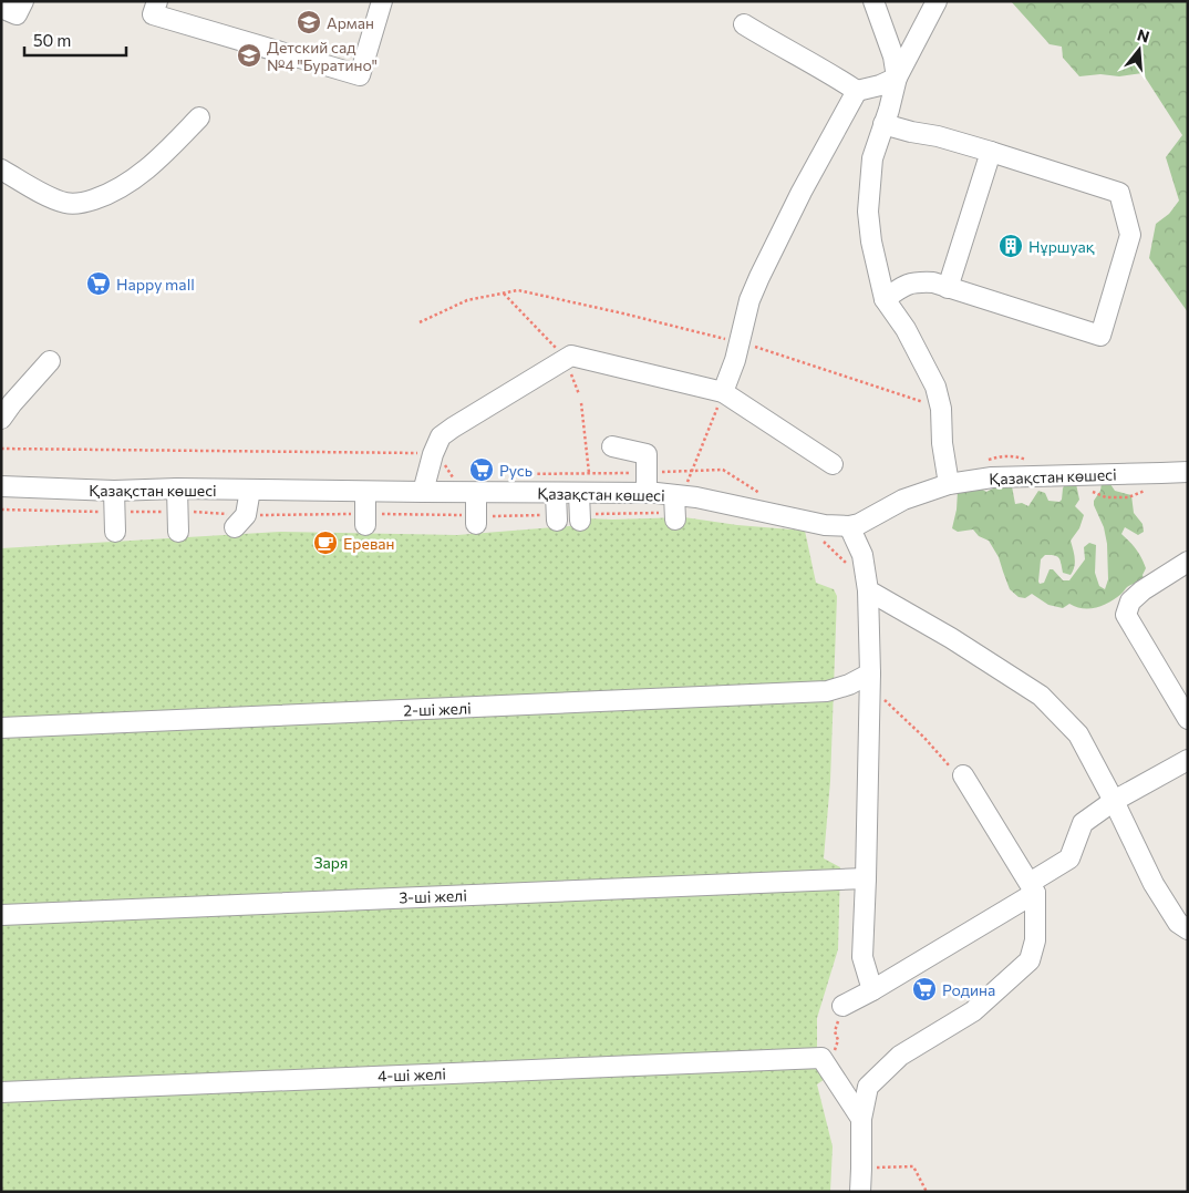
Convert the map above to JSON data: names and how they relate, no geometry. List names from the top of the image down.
{
  "streets": {
    "street": [
      "Қазақстан көшесі",
      "2-ші желі",
      "3-ші желі",
      "4-ші желі"
    ]
  },
  "parks": ["Заря"],
  "places": {
    "school or university": ["Арман", "Детский сад №4 \"Буратино\""],
    "building": ["Нұршуақ"],
    "supermarket": ["Happy mall", "Русь", "Родина"],
    "cafe": ["Ереван"]
  },
  "scale_bar": "50 m",
  "north": "top"
}
